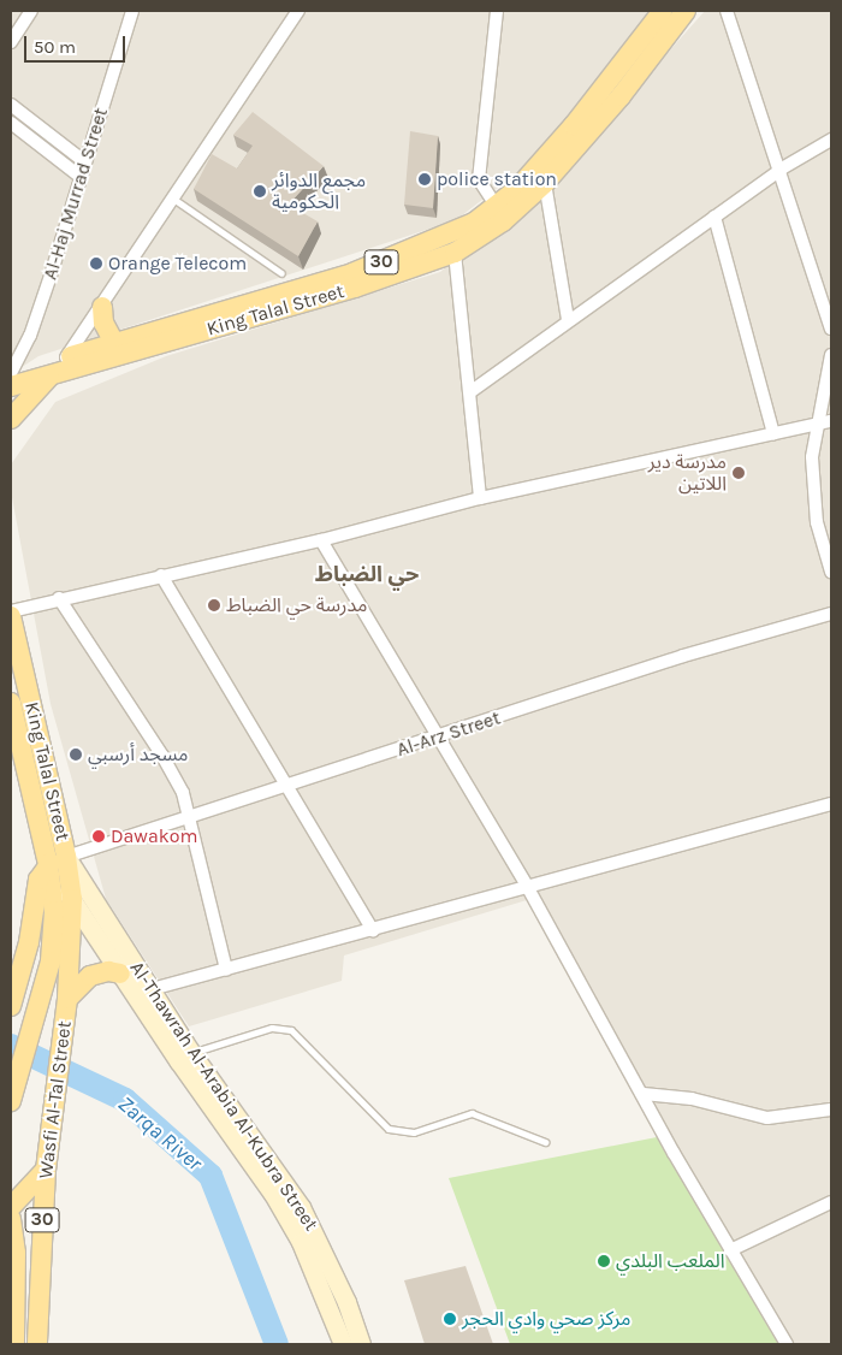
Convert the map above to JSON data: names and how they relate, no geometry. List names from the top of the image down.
{
  "streets": {
    "main road": [
      "30",
      "King Talal Street",
      "Al-Thawrah Al-Arabia Al-Kubra Street",
      "Wasfi Al-Tal Street"
    ],
    "street": ["Al-Haj Murrad Street", "Al-Arz Street"]
  },
  "crossings": [
    ["Al-Haj Murrad Street", "King Talal Street"],
    ["King Talal Street", "Al-Arz Street"],
    ["King Talal Street", "Al-Thawrah Al-Arabia Al-Kubra Street"],
    ["King Talal Street", "Wasfi Al-Tal Street"],
    ["Al-Arz Street", "Al-Thawrah Al-Arabia Al-Kubra Street"],
    ["Al-Arz Street", "Wasfi Al-Tal Street"],
    ["Al-Thawrah Al-Arabia Al-Kubra Street", "Wasfi Al-Tal Street"]
  ],
  "districts": ["حي الضباط"],
  "water": ["Zarqa River"],
  "places": [
    "police station",
    "مجمع الدوائر الحكومية",
    "Orange Telecom",
    "مدرسة دير اللاتين",
    "مدرسة حي الضباط",
    "مسجد أرسبي",
    "Dawakom",
    "الملعب البلدي",
    "مركز صحي وادي الحجر"
  ],
  "scale_bar": "50 m"
}
